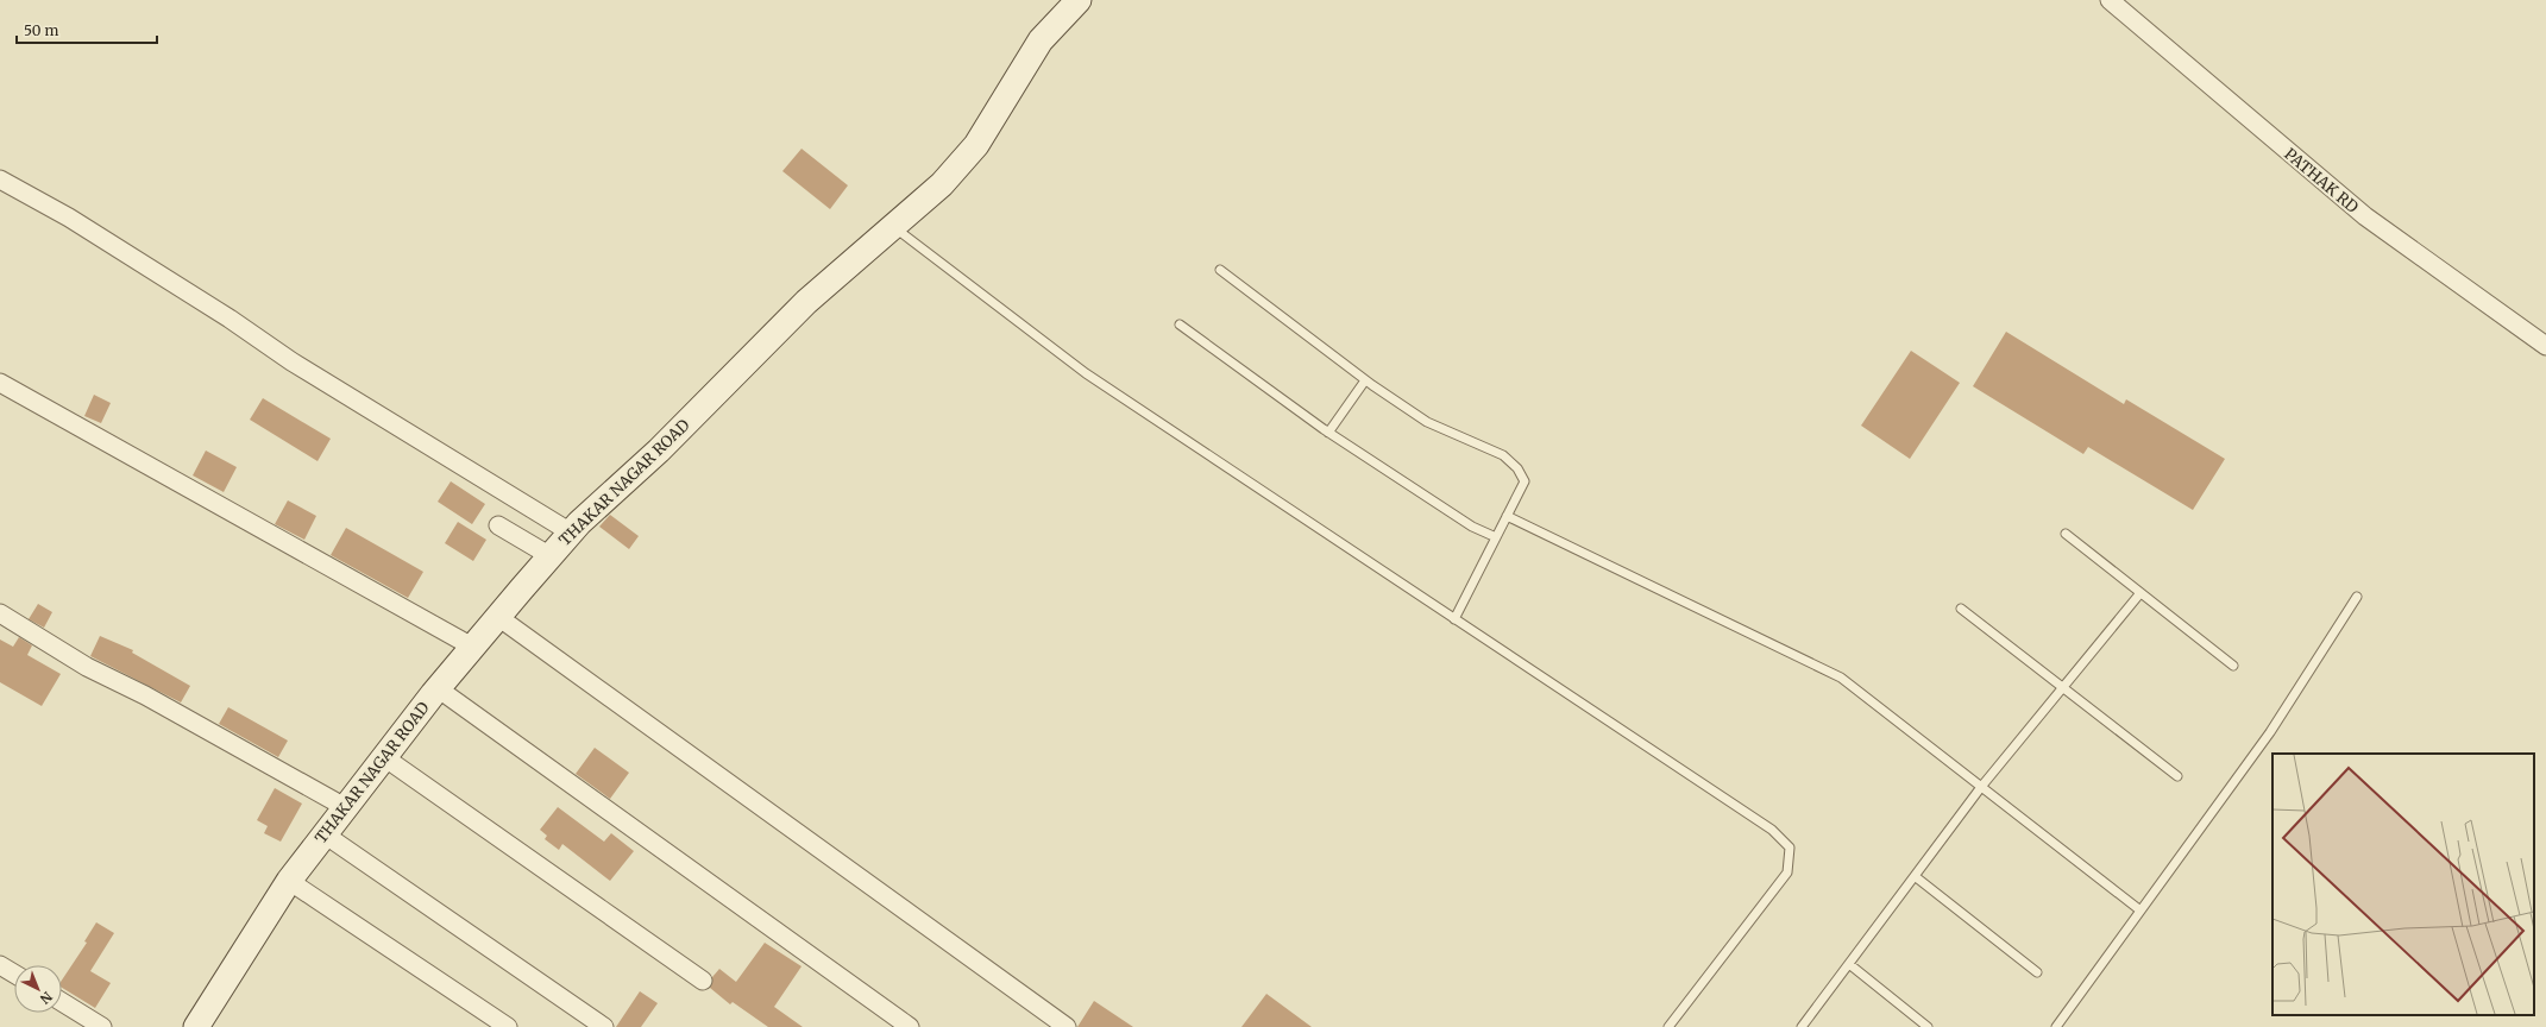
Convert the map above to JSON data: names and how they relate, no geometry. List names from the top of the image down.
{
  "streets": {
    "street": ["PATHAK RD", "THAKAR NAGAR ROAD"]
  },
  "scale_bar": "50 m",
  "north": "bottom right"
}
